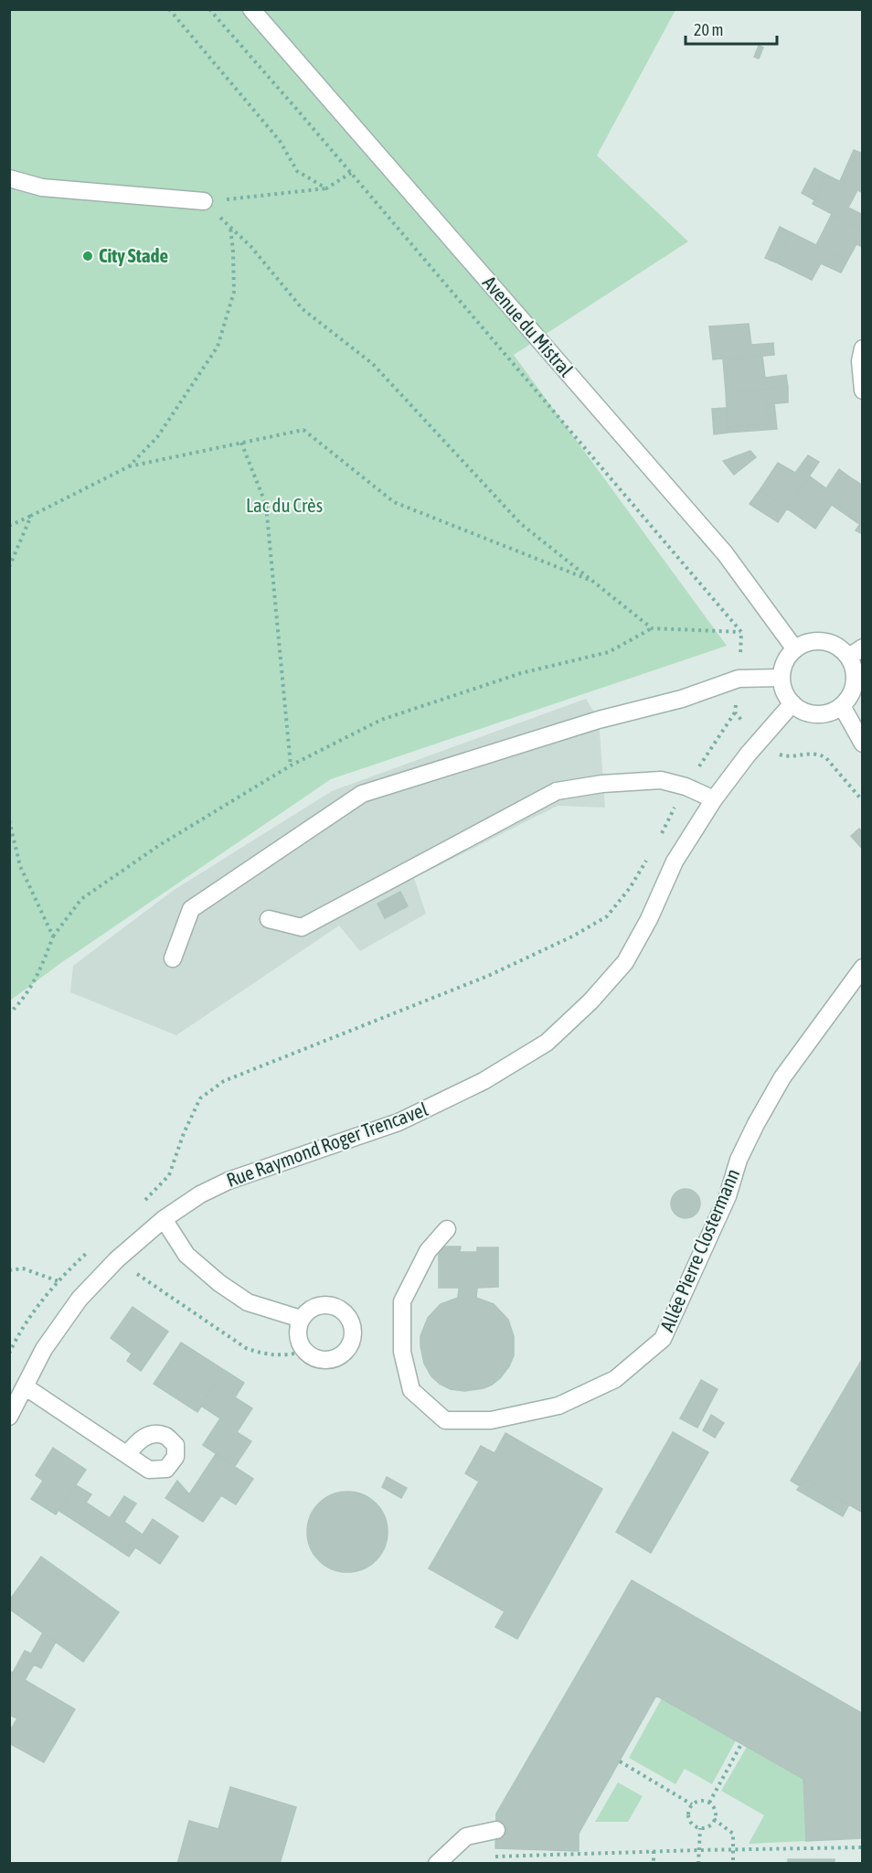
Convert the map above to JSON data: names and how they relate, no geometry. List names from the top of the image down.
{
  "streets": {
    "street": ["Avenue du Mistral", "Rue Raymond Roger Trencavel", "Allée Pierre Clostermann"]
  },
  "crossings": [
    ["Avenue du Mistral", "Rue Raymond Roger Trencavel"]
  ],
  "parks": ["Lac du Crès"],
  "places": ["City Stade"],
  "scale_bar": "20 m"
}
